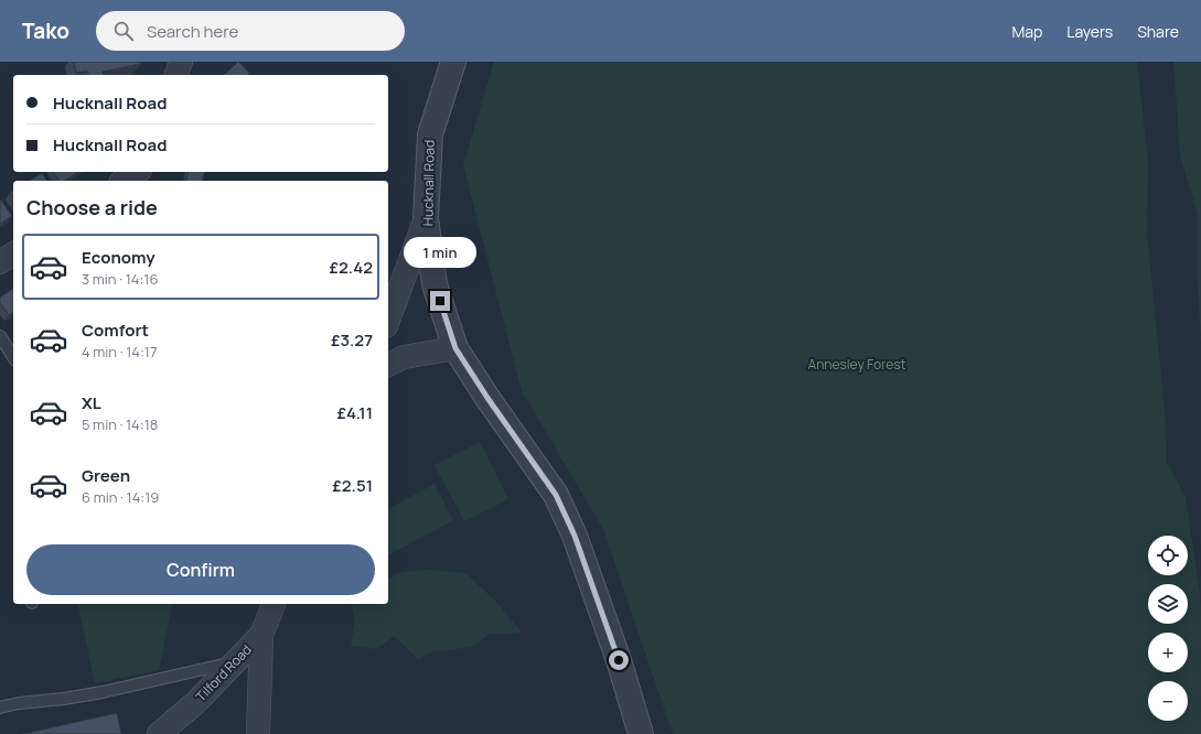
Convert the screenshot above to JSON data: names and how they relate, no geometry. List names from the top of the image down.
{
  "streets": {
    "street": ["Hucknall Road", "Tilford Road"]
  },
  "parks": ["Annesley Forest"],
  "page": {
    "header": "Tako",
    "search": "Search here",
    "nav": ["Map", "Layers", "Share"],
    "banner": ["Hucknall Road", "Hucknall Road"],
    "heading": "Choose a ride",
    "list": [
      {
        "name": "Economy",
        "note": "3 min · 14:16",
        "value": "£2.42"
      },
      {
        "name": "Comfort",
        "note": "4 min · 14:17",
        "value": "£3.27"
      },
      {
        "name": "XL",
        "note": "5 min · 14:18",
        "value": "£4.11"
      },
      {
        "name": "Green",
        "note": "6 min · 14:19",
        "value": "£2.51"
      }
    ],
    "bubble": "1 min",
    "map_buttons": ["+", "−"],
    "buttons": "Confirm"
  }
}
